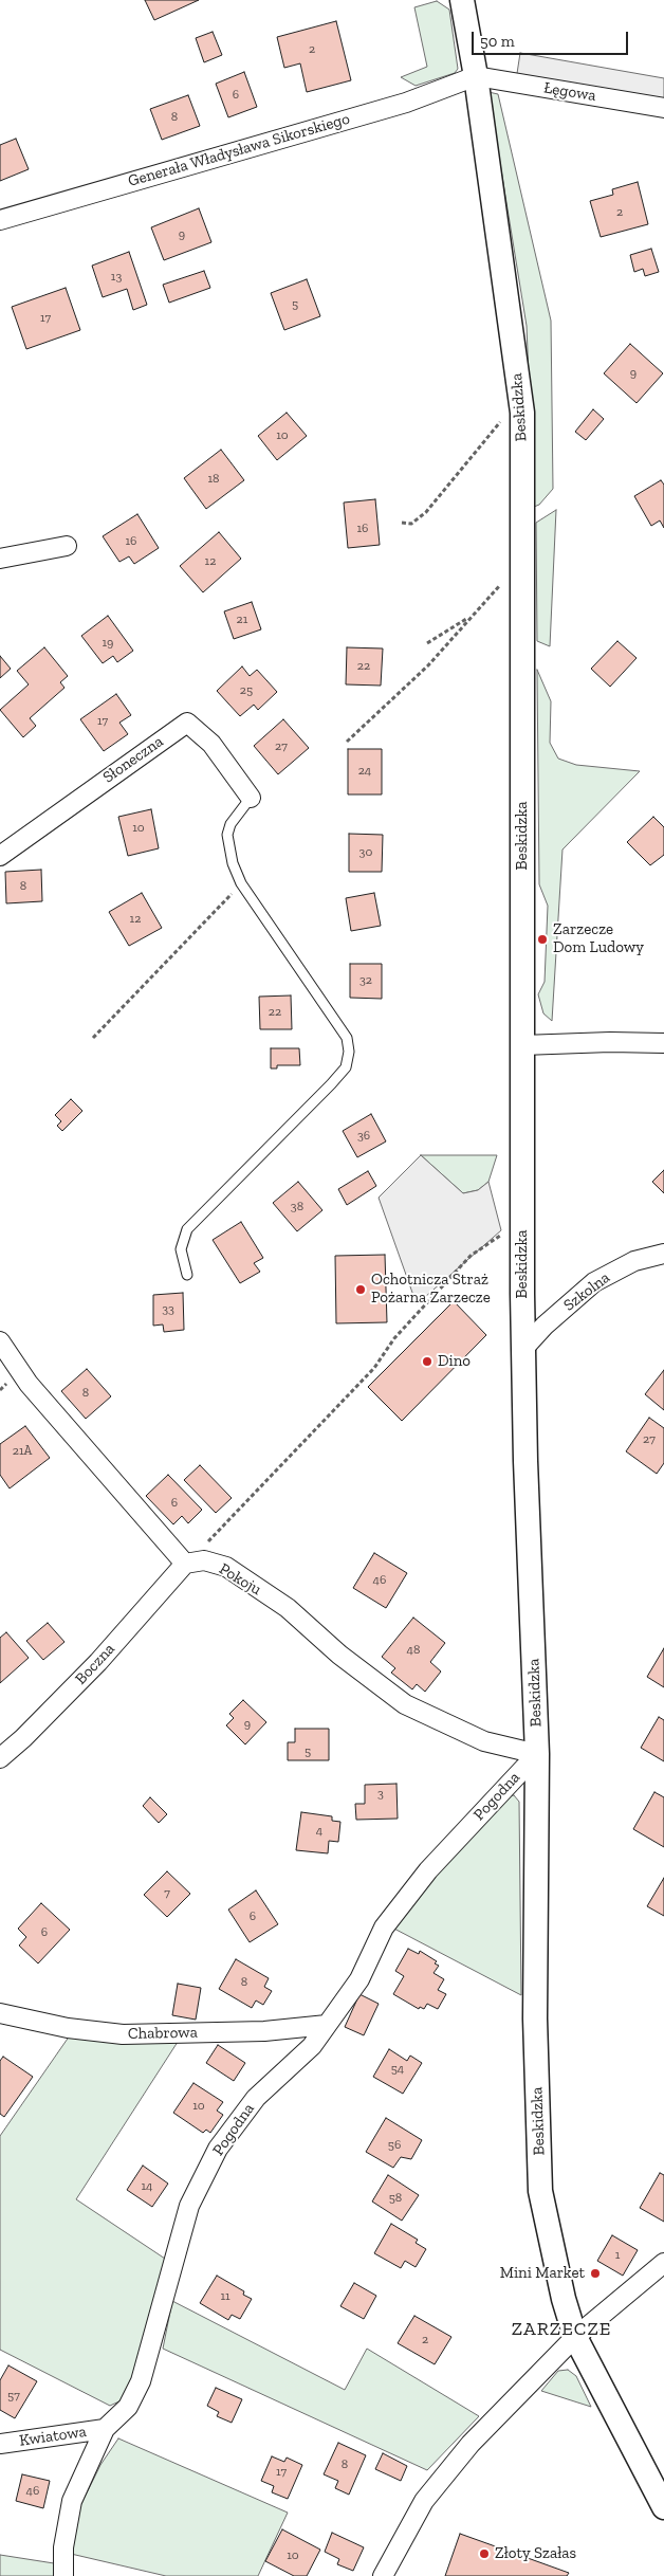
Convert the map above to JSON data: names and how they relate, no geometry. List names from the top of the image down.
{
  "streets": {
    "street": [
      "Łęgowa",
      "Generała Władysława Sikorskiego",
      "Beskidzka",
      "Słoneczna",
      "Szkolna",
      "Pokoju",
      "Boczna",
      "Pogodna",
      "Chabrowa",
      "Kwiatowa"
    ]
  },
  "crossings": [
    ["Łęgowa", "Generała Władysława Sikorskiego"],
    ["Łęgowa", "Beskidzka"],
    ["Generała Władysława Sikorskiego", "Beskidzka"],
    ["Beskidzka", "Szkolna"],
    ["Beskidzka", "Pokoju"],
    ["Beskidzka", "Pogodna"],
    ["Pokoju", "Boczna"],
    ["Pokoju", "Pogodna"],
    ["Pogodna", "Chabrowa"],
    ["Pogodna", "Kwiatowa"]
  ],
  "districts": ["ZARZECZE"],
  "places": [
    "Zarzecze Dom Ludowy",
    "Ochotnicza Straż Pożarna Zarzecze",
    "Dino",
    "Mini Market",
    "Złoty Szałas"
  ],
  "house_numbers": [
    "2",
    "6",
    "8",
    "2",
    "9",
    "13",
    "5",
    "17",
    "9",
    "10",
    "18",
    "16",
    "16",
    "12",
    "21",
    "19",
    "22",
    "25",
    "17",
    "27",
    "24",
    "10",
    "30",
    "8",
    "12",
    "32",
    "22",
    "36",
    "38",
    "33",
    "8",
    "27",
    "21A",
    "6",
    "46",
    "48",
    "9",
    "5",
    "3",
    "4",
    "7",
    "6",
    "6",
    "8",
    "54",
    "10",
    "56",
    "14",
    "58",
    "1",
    "11",
    "2",
    "57",
    "8",
    "17",
    "46",
    "10"
  ],
  "scale_bar": "50 m"
}
